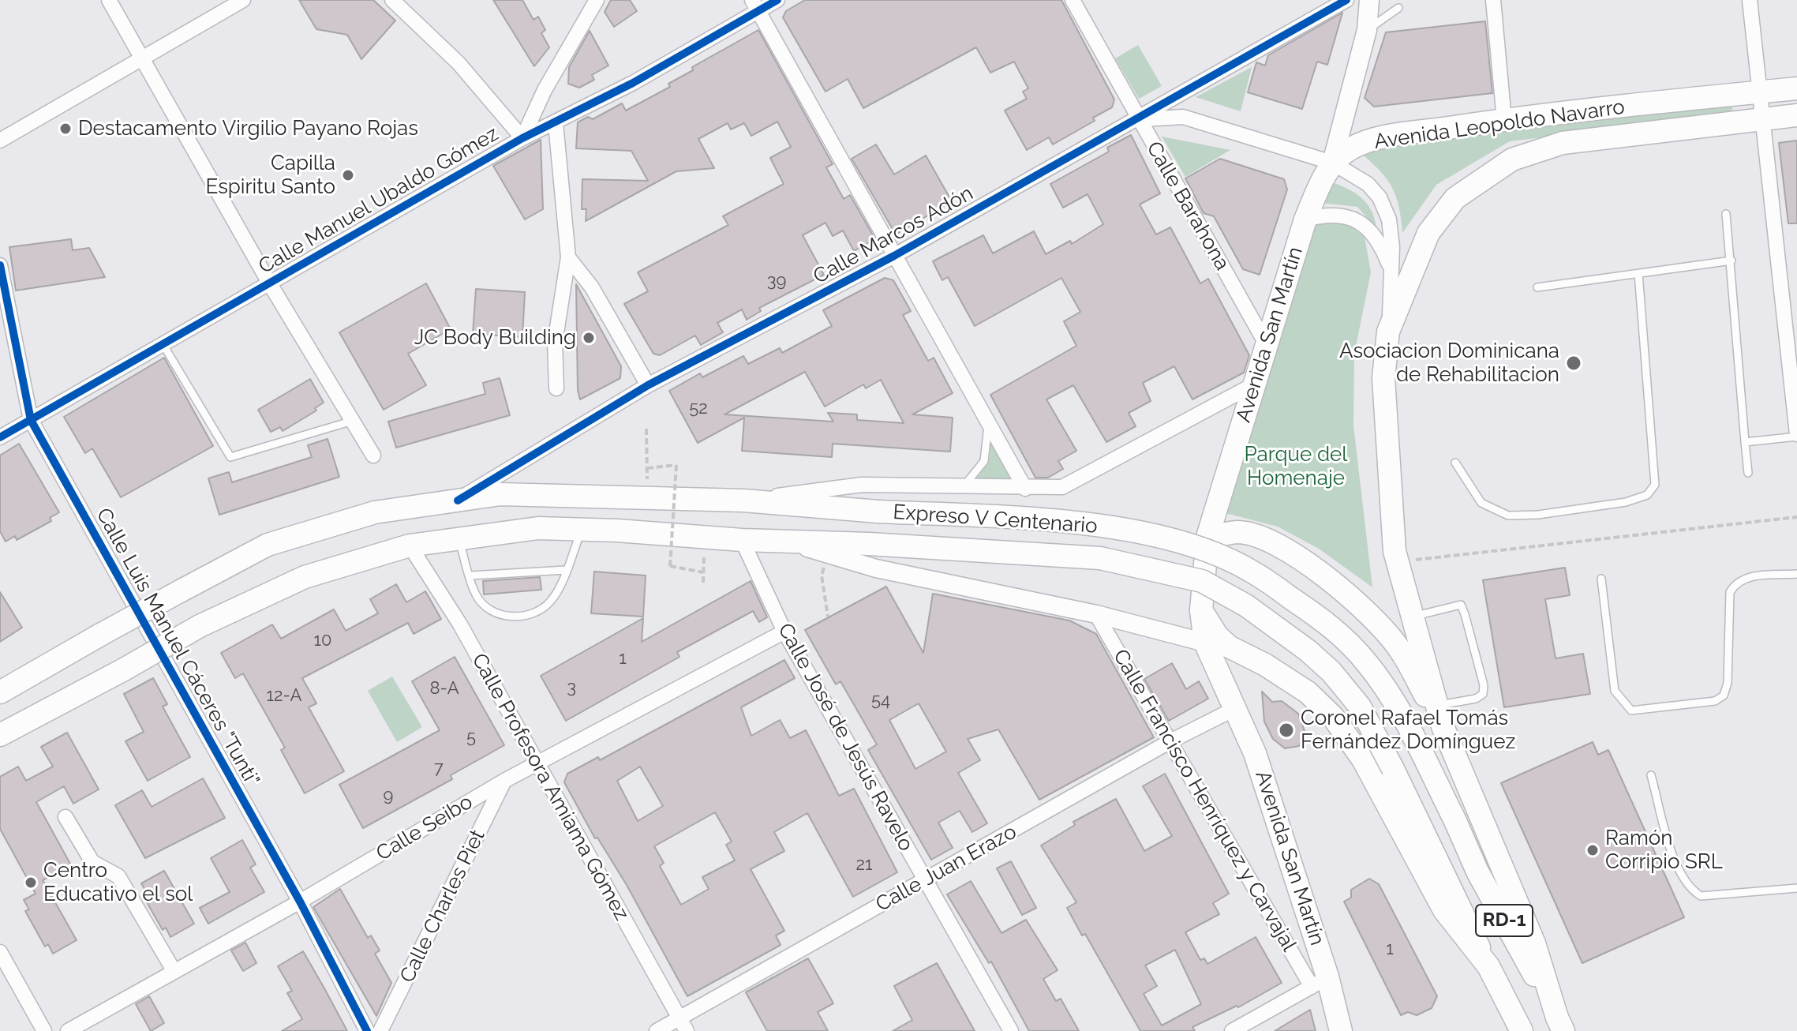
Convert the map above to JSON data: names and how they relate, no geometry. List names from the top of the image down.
{
  "streets": {
    "main road": [
      "Avenida Leopoldo Navarro",
      "Avenida San Martín",
      "Expreso V Centenario",
      "RD-1"
    ],
    "street": [
      "Calle Manuel Ubaldo Gómez",
      "Calle Barahona",
      "Calle Marcos Adón",
      "Calle Luis Manuel Cáceres \"Tunti\"",
      "Calle José de Jesús Ravelo",
      "Calle Profesora Amiama Gómez",
      "Calle Francisco Henríquez y Carvajal",
      "Calle Seibo",
      "Calle Juan Erazo",
      "Calle Charles Piet"
    ]
  },
  "crossings": [
    ["Avenida Leopoldo Navarro", "Avenida San Martín"],
    ["Calle Manuel Ubaldo Gómez", "Calle Luis Manuel Cáceres \"Tunti\""],
    ["Calle Barahona", "Calle Marcos Adón"],
    ["Calle Barahona", "Avenida San Martín"],
    ["Calle Marcos Adón", "Expreso V Centenario"],
    ["Avenida San Martín", "Expreso V Centenario"],
    ["Avenida San Martín", "Calle Francisco Henríquez y Carvajal"],
    ["Avenida San Martín", "Calle Juan Erazo"],
    ["Expreso V Centenario", "Calle José de Jesús Ravelo"],
    ["Expreso V Centenario", "Calle Profesora Amiama Gómez"],
    ["Expreso V Centenario", "Calle Francisco Henríquez y Carvajal"],
    ["Expreso V Centenario", "RD-1"],
    ["Calle Luis Manuel Cáceres \"Tunti\"", "Calle Seibo"],
    ["Calle José de Jesús Ravelo", "Calle Seibo"],
    ["Calle José de Jesús Ravelo", "Calle Juan Erazo"],
    ["Calle Profesora Amiama Gómez", "Calle Seibo"],
    ["Calle Profesora Amiama Gómez", "Calle Juan Erazo"],
    ["Calle Francisco Henríquez y Carvajal", "Calle Juan Erazo"],
    ["Calle Seibo", "Calle Charles Piet"]
  ],
  "parks": ["Parque del Homenaje"],
  "places": [
    "Destacamento Virgilio Payano Rojas",
    "Capilla Espiritu Santo",
    "JC Body Building",
    "Asociacion Dominicana de Rehabilitacion",
    "Coronel Rafael Tomás Fernández Domínguez",
    "Ramón Corripio SRL",
    "Centro Educativo el sol"
  ],
  "house_numbers": [
    "39",
    "52",
    "10",
    "1",
    "3",
    "8-A",
    "12-A",
    "54",
    "5",
    "7",
    "9",
    "21",
    "1"
  ]
}
